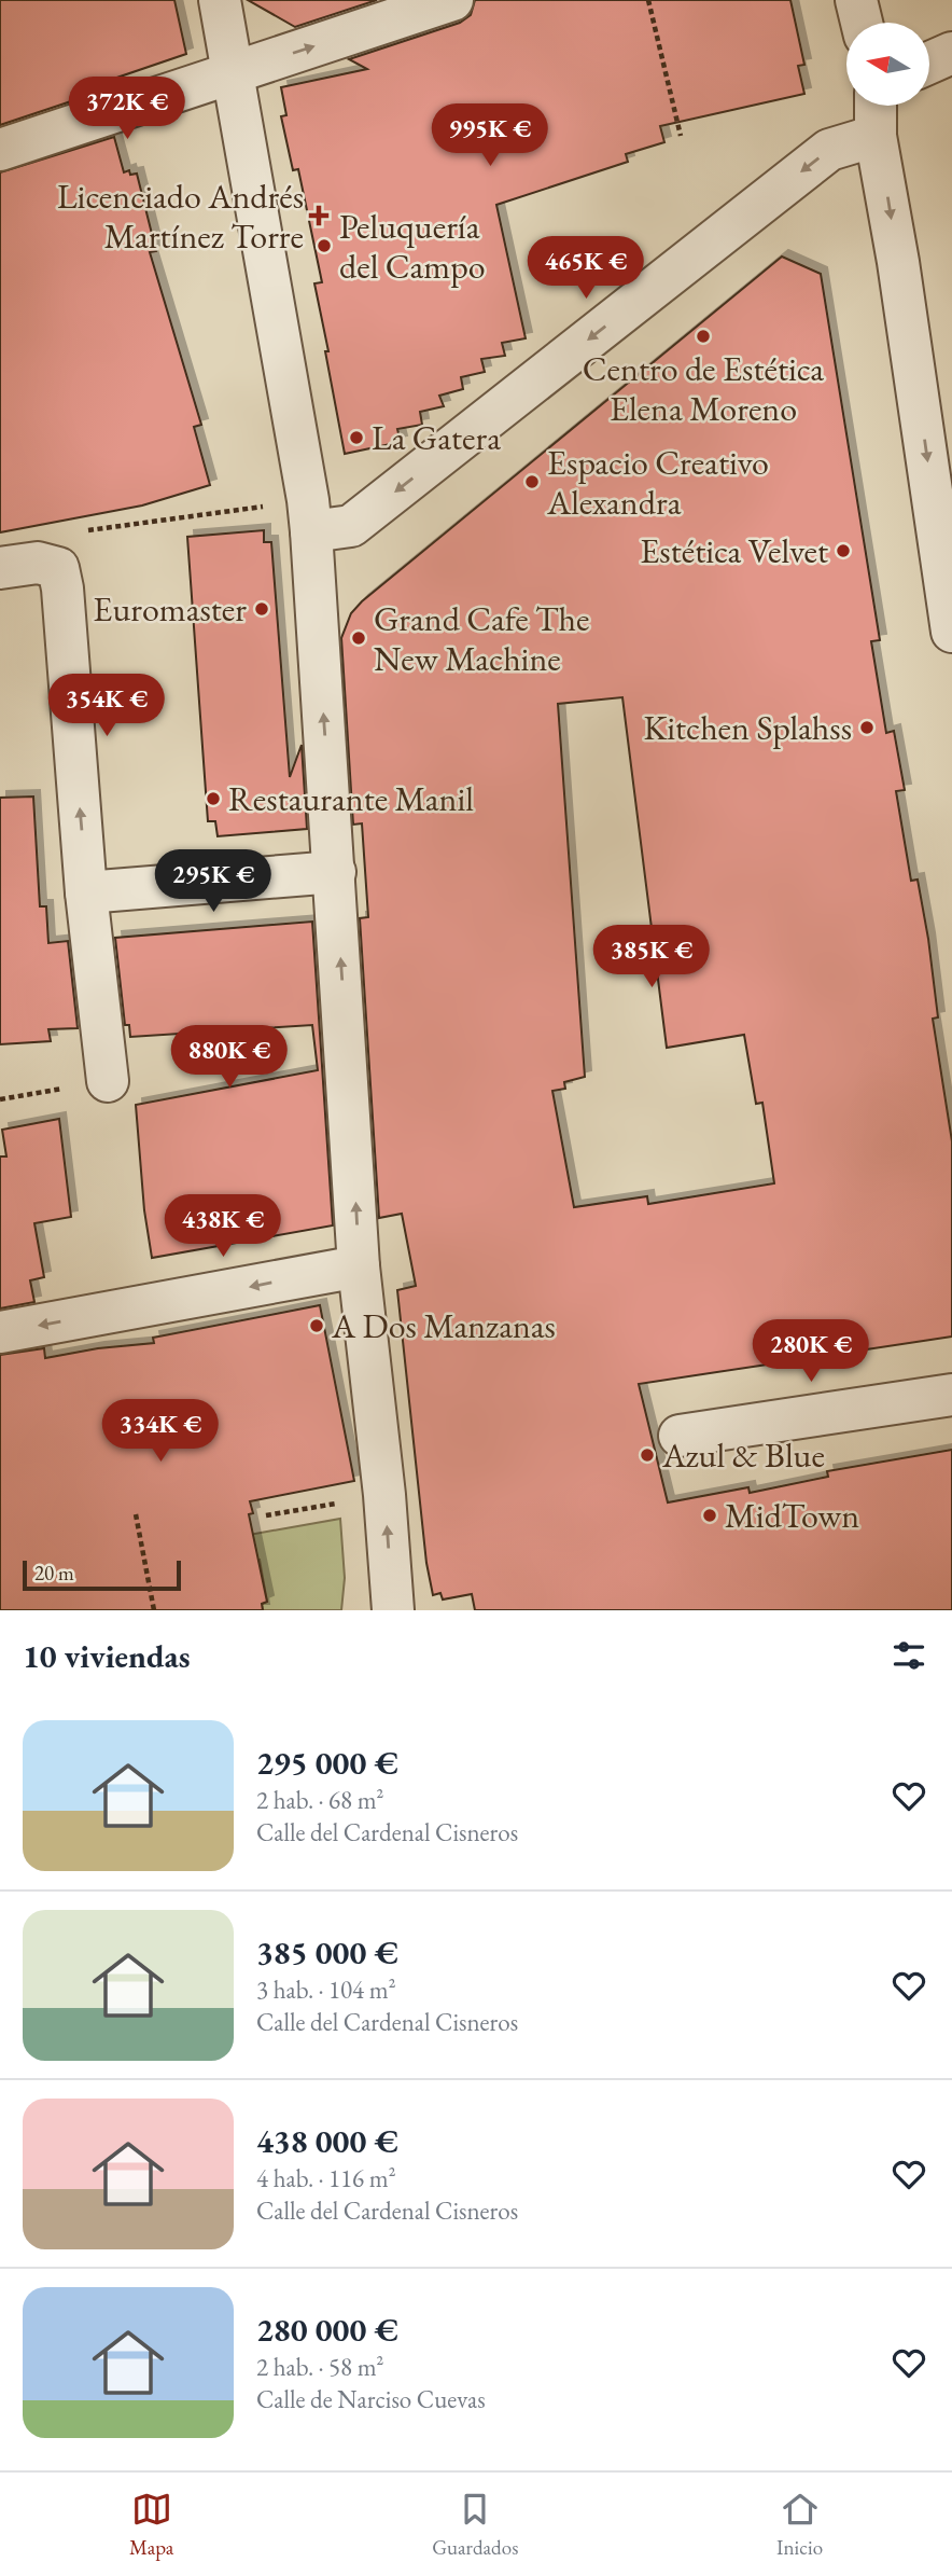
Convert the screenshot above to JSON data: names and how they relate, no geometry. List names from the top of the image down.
{
  "places": {
    "health": ["Licenciado Andrés Martínez Torre"],
    "other": [
      "Peluquería del Campo",
      "Centro de Estética Elena Moreno",
      "La Gatera",
      "Espacio Creativo Alexandra",
      "Estética Velvet",
      "Euromaster",
      "Grand Cafe The New Machine",
      "Kitchen Splahss",
      "Restaurante Manil",
      "A Dos Manzanas",
      "Azul & Blue",
      "MidTown"
    ]
  },
  "scale_bar": "20 m",
  "north": "left",
  "page": {
    "price": [
      "372K €",
      "995K €",
      "465K €",
      "354K €",
      "295K €",
      "385K €",
      "880K €",
      "438K €",
      "280K €",
      "334K €"
    ],
    "scale": "20 m",
    "heading": "10 viviendas",
    "list": [
      {
        "name": "295 000 €",
        "note": "2 hab. · 68 m² · Calle del Cardenal Cisneros"
      },
      {
        "name": "385 000 €",
        "note": "3 hab. · 104 m² · Calle del Cardenal Cisneros"
      },
      {
        "name": "438 000 €",
        "note": "4 hab. · 116 m² · Calle del Cardenal Cisneros"
      },
      {
        "name": "280 000 €",
        "note": "2 hab. · 58 m² · Calle de Narciso Cuevas"
      }
    ],
    "tabs": ["Mapa", "Guardados", "Inicio"]
  }
}
